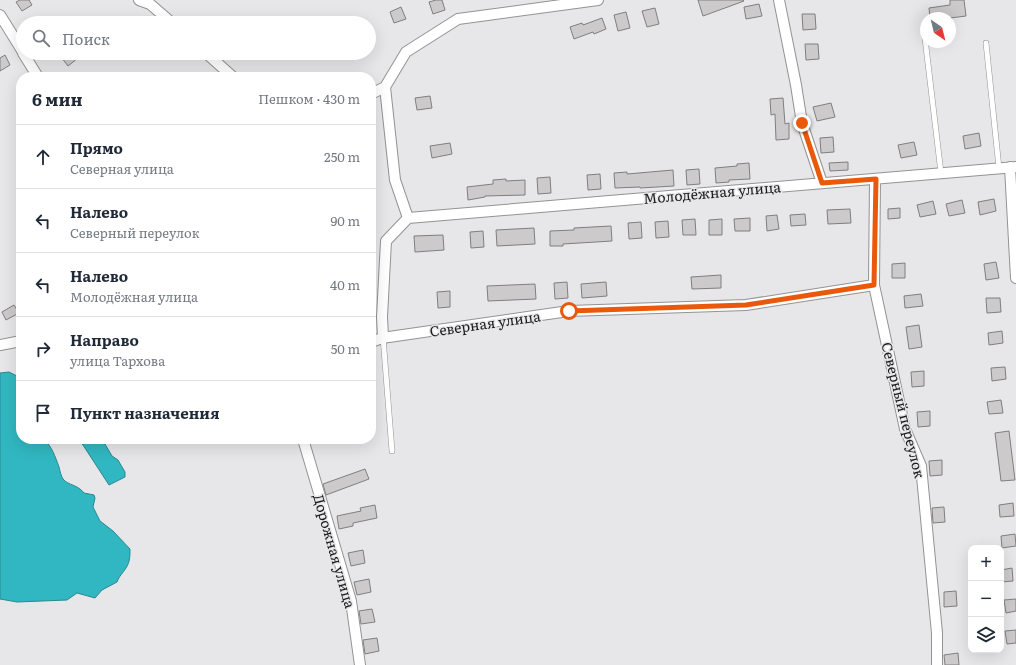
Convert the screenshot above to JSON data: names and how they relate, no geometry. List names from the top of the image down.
{
  "streets": {
    "street": [
      "Молодёжная улица",
      "Северная улица",
      "Северный переулок",
      "Дорожная улица"
    ]
  },
  "crossings": [
    ["Молодёжная улица", "Северный переулок"],
    ["Северная улица", "Северный переулок"]
  ],
  "north": "bottom right",
  "page": {
    "search": "Поиск",
    "heading": ["6 мин", "Пешком · 430 m"],
    "list": [
      ["Прямо", "Северная улица", "250 m"],
      ["Налево", "Северный переулок", "90 m"],
      ["Налево", "Молодёжная улица", "40 m"],
      ["Направо", "улица Тархова", "50 m"],
      "Пункт назначения"
    ],
    "map_buttons": ["+", "−"]
  }
}
